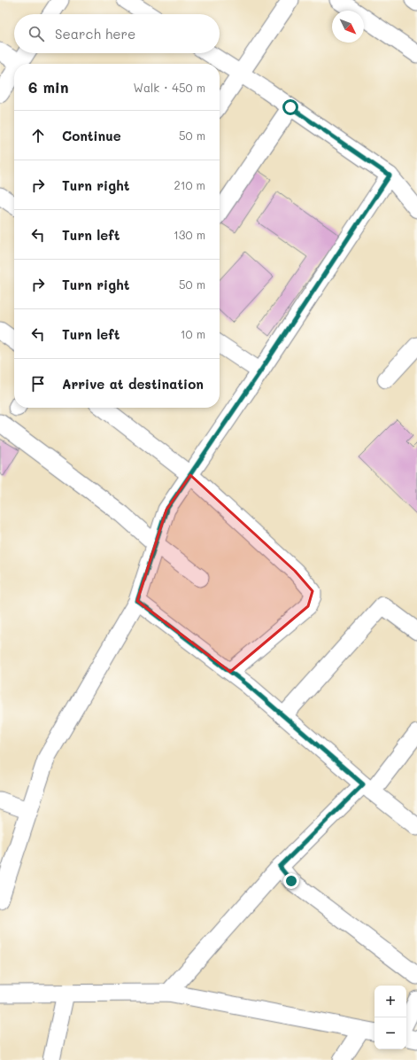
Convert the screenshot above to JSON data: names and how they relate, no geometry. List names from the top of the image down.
{
  "north": "bottom right",
  "page": {
    "search": "Search here",
    "heading": ["6 min", "Walk · 450 m"],
    "list": [
      ["Continue", "50 m"],
      ["Turn right", "210 m"],
      ["Turn left", "130 m"],
      ["Turn right", "50 m"],
      ["Turn left", "10 m"],
      "Arrive at destination"
    ],
    "map_buttons": ["+", "−"]
  }
}
